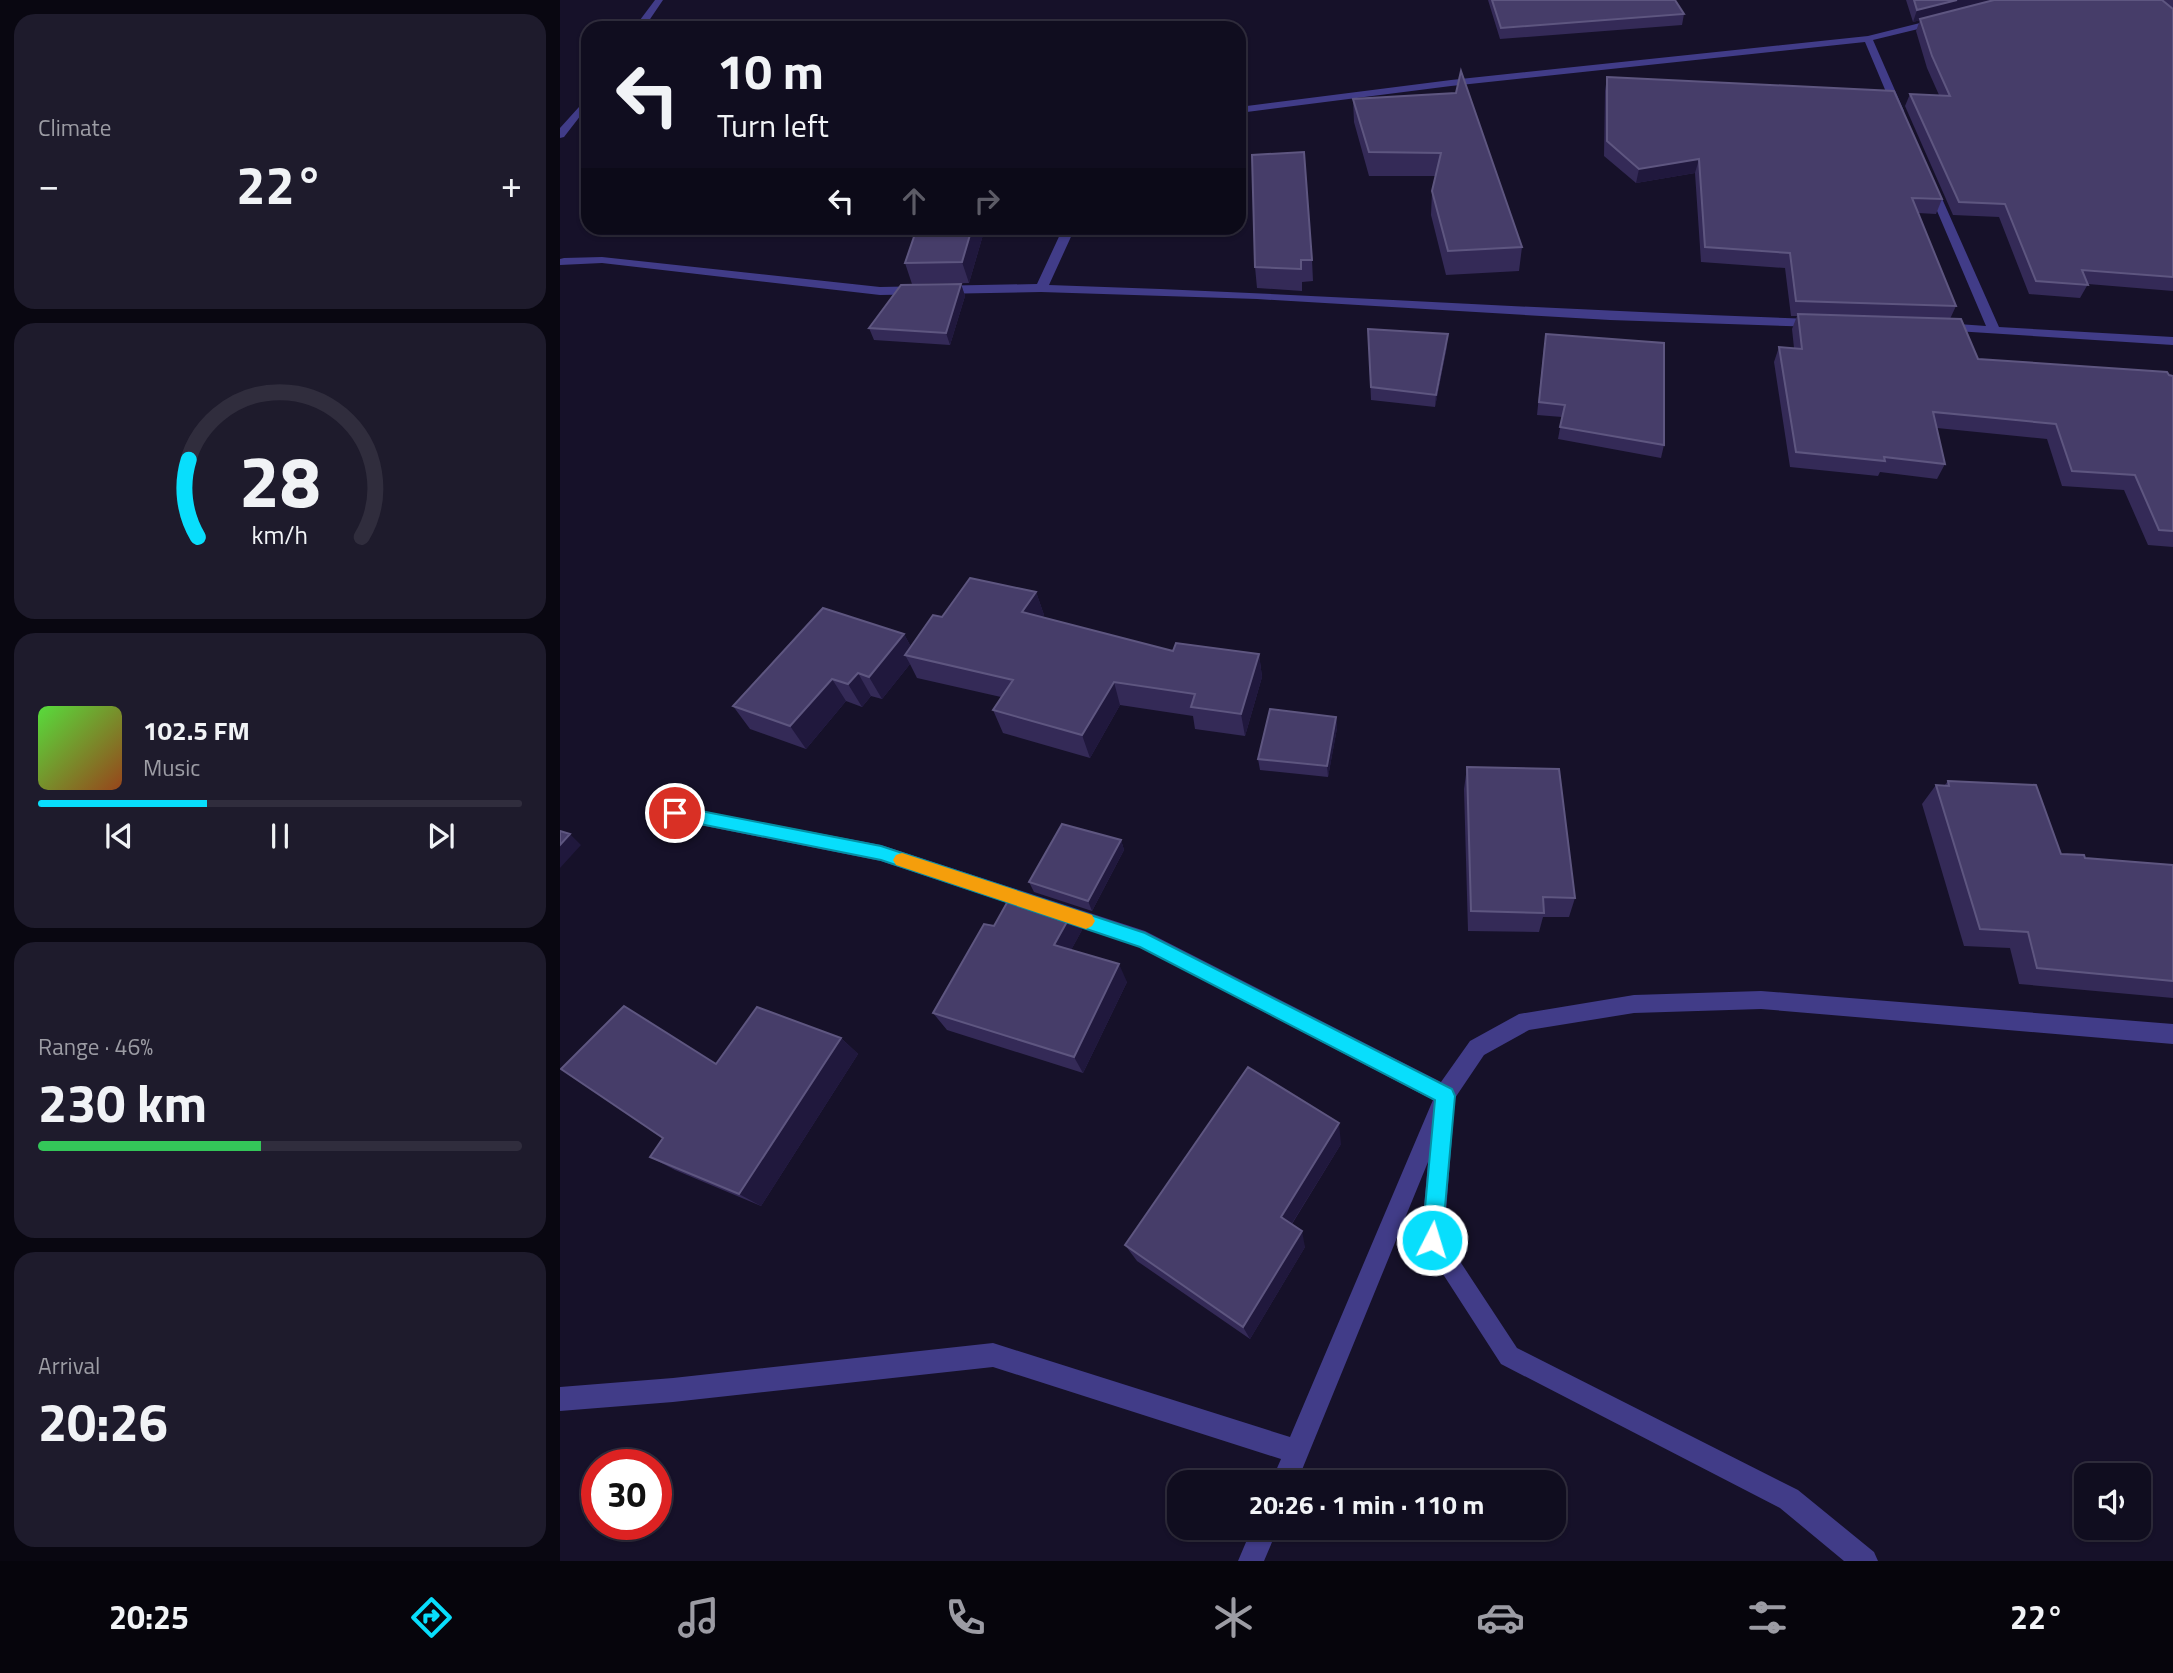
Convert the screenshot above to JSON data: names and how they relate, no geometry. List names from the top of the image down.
{
  "page": {
    "tile": [
      "Climate",
      ["Range · 46%", "230 km"],
      ["Arrival", "20:26"]
    ],
    "turn": ["10 m", "Turn left"],
    "heat": ["−", "22°", "+"],
    "song": ["102.5 FM", "Music"],
    "limit": "30",
    "trip": "20:26 · 1 min · 110 m",
    "tabs": ["20:25", "22°"],
    "gauge": ["28", "km/h"]
  }
}
